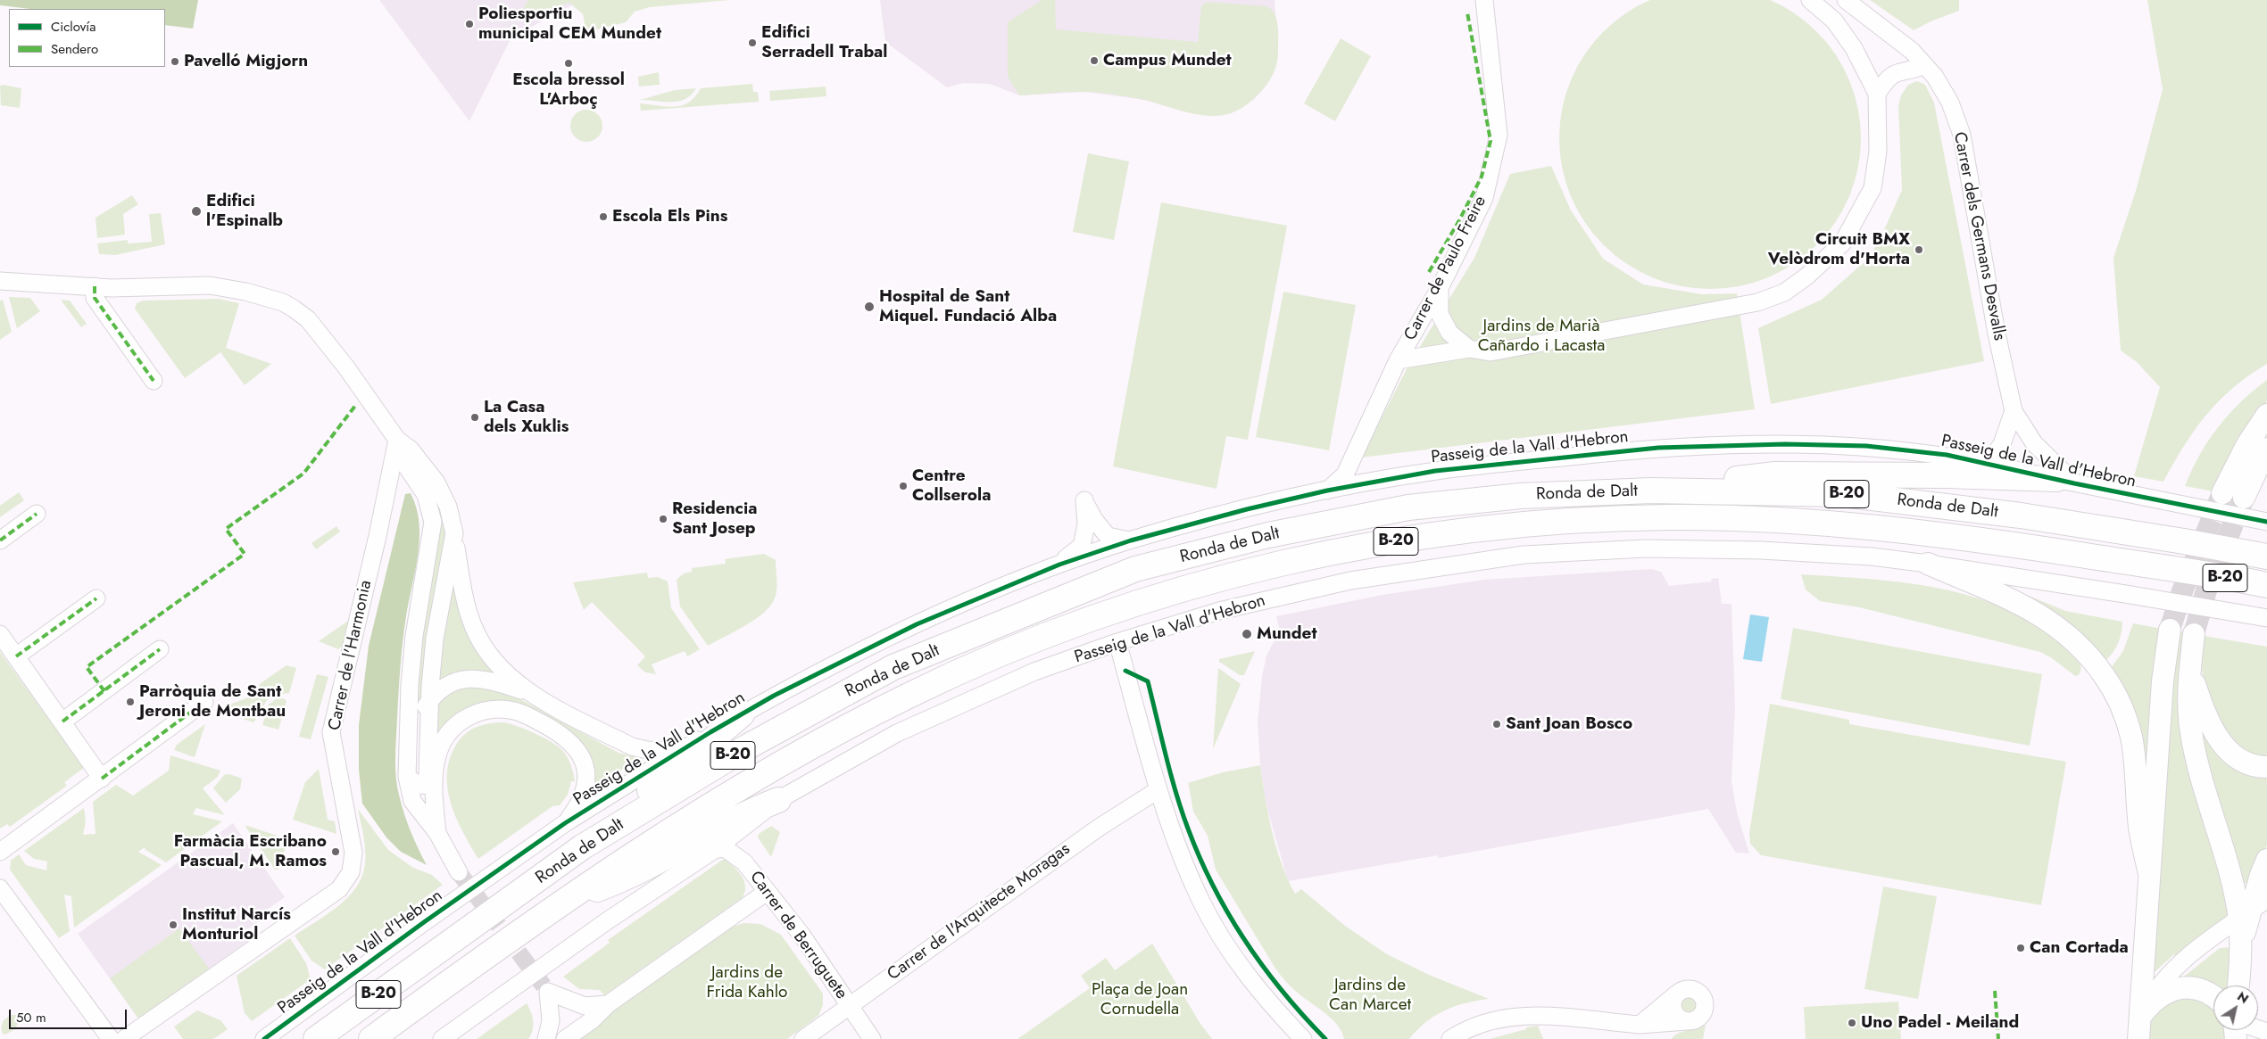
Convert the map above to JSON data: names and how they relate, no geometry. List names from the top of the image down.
{
  "streets": {
    "highway": ["Ronda de Dalt", "B-20"],
    "street": [
      "Carrer dels Germans Desvalls",
      "Carrer de Paulo Freire",
      "Passeig de la Vall d'Hebron",
      "Carrer de l'Harmonia",
      "Carrer de l'Arquitecte Moragas",
      "Carrer de Berruguete"
    ]
  },
  "crossings": [
    ["Carrer dels Germans Desvalls", "Passeig de la Vall d'Hebron"],
    ["Carrer de Paulo Freire", "Passeig de la Vall d'Hebron"],
    ["Passeig de la Vall d'Hebron", "Carrer de Berruguete"],
    ["Carrer de l'Arquitecte Moragas", "Carrer de Berruguete"]
  ],
  "parks": [
    "Jardins de Marià Cañardo i Lacasta",
    "Jardins de Frida Kahlo",
    "Jardins de Can Marcet",
    "Plaça de Joan Cornudella"
  ],
  "places": [
    "Poliesportiu municipal CEM Mundet",
    "Edifici Serradell Trabal",
    "Campus Mundet",
    "Pavelló Migjorn",
    "Escola bressol L'Arboç",
    "Edifici l'Espinalb",
    "Escola Els Pins",
    "Circuit BMX Velòdrom d'Horta",
    "Hospital de Sant Miquel. Fundació Alba",
    "La Casa dels Xuklis",
    "Centre Collserola",
    "Residencia Sant Josep",
    "Mundet",
    "Parròquia de Sant Jeroni de Montbau",
    "Sant Joan Bosco",
    "Farmàcia Escribano Pascual, M. Ramos",
    "Institut Narcís Monturiol",
    "Can Cortada",
    "Uno Padel - Meiland"
  ],
  "legend": ["Ciclovía", "Sendero"],
  "scale_bar": "50 m",
  "north": "top right"
}
